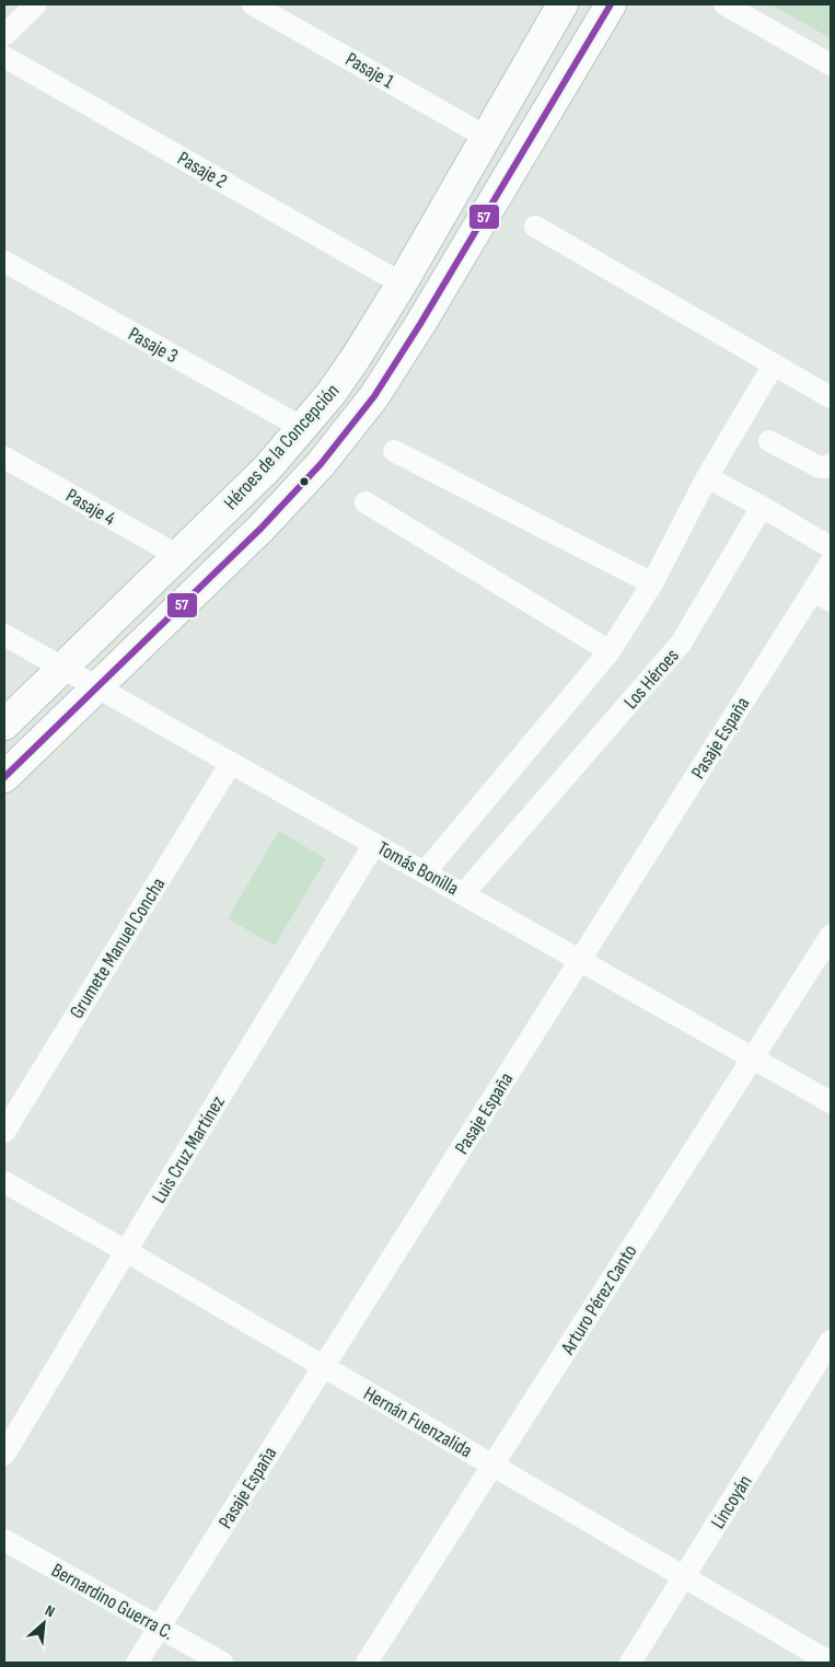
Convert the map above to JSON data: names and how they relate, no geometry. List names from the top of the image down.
{
  "streets": {
    "main road": ["Héroes de la Concepción"],
    "street": [
      "Pasaje 1",
      "Pasaje 2",
      "Pasaje 3",
      "Pasaje 4",
      "Los Héroes",
      "Pasaje España",
      "Tomás Bonilla",
      "Grumete Manuel Concha",
      "Luis Cruz Martínez",
      "Arturo Pérez Canto",
      "Hernán Fuenzalida",
      "Lincoyán",
      "Bernardino Guerra C."
    ]
  },
  "crossings": [
    ["Pasaje 1", "Héroes de la Concepción"],
    ["Pasaje 2", "Héroes de la Concepción"],
    ["Pasaje 3", "Héroes de la Concepción"],
    ["Héroes de la Concepción", "Pasaje 4"],
    ["Héroes de la Concepción", "Tomás Bonilla"],
    ["Los Héroes", "Tomás Bonilla"],
    ["Pasaje España", "Tomás Bonilla"],
    ["Pasaje España", "Hernán Fuenzalida"],
    ["Pasaje España", "Bernardino Guerra C."],
    ["Tomás Bonilla", "Grumete Manuel Concha"],
    ["Tomás Bonilla", "Luis Cruz Martínez"],
    ["Tomás Bonilla", "Arturo Pérez Canto"],
    ["Luis Cruz Martínez", "Hernán Fuenzalida"],
    ["Arturo Pérez Canto", "Hernán Fuenzalida"],
    ["Hernán Fuenzalida", "Lincoyán"]
  ],
  "lines": ["transit line 57"],
  "north": "top right"
}
